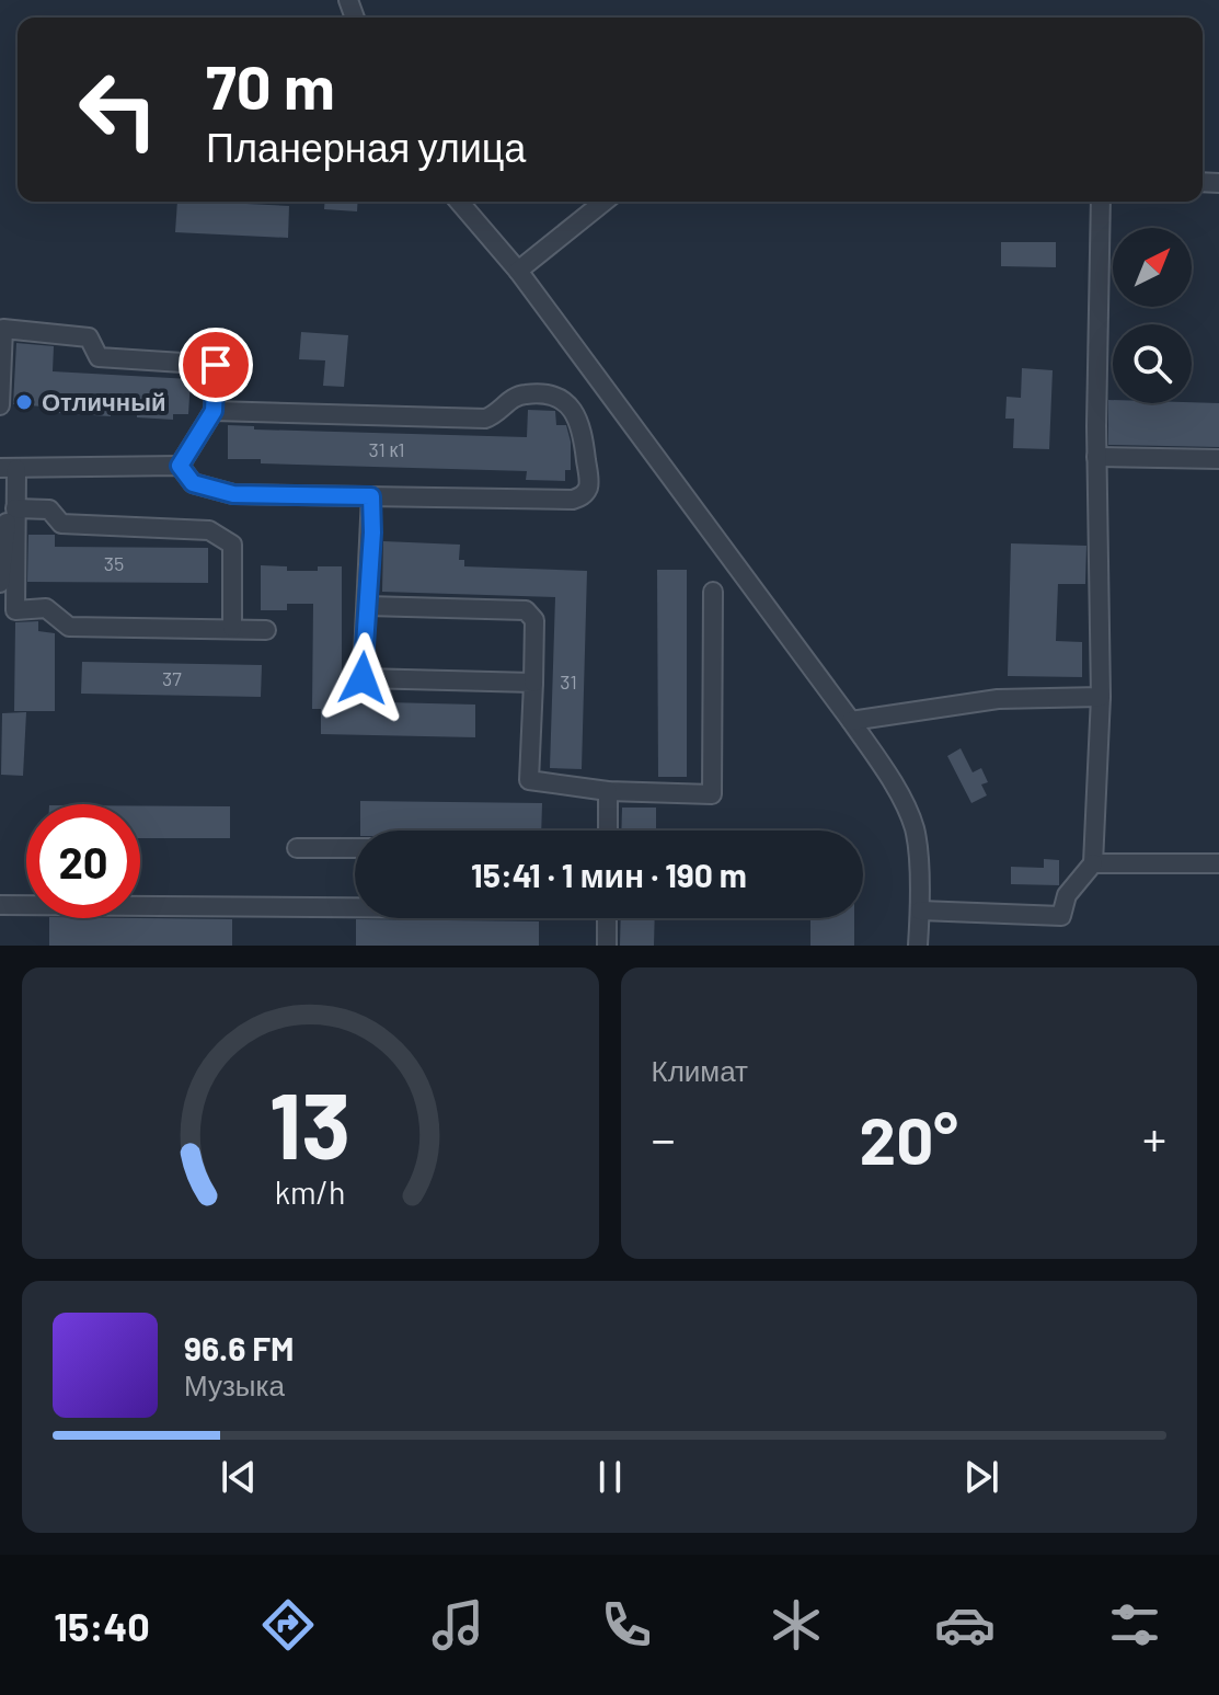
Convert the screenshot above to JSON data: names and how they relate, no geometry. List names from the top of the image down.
{
  "places": ["Отличный"],
  "house_numbers": [
    "31 к1",
    "35",
    "37",
    "31"
  ],
  "north": "top right",
  "page": {
    "turn": ["70 m", "Планерная улица"],
    "limit": "20",
    "trip": "15:41 · 1 мин · 190 m",
    "tile": "Климат",
    "heat": ["−", "20°", "+"],
    "song": ["96.6 FM", "Музыка"],
    "tabs": "15:40",
    "gauge": ["13", "km/h"]
  }
}
